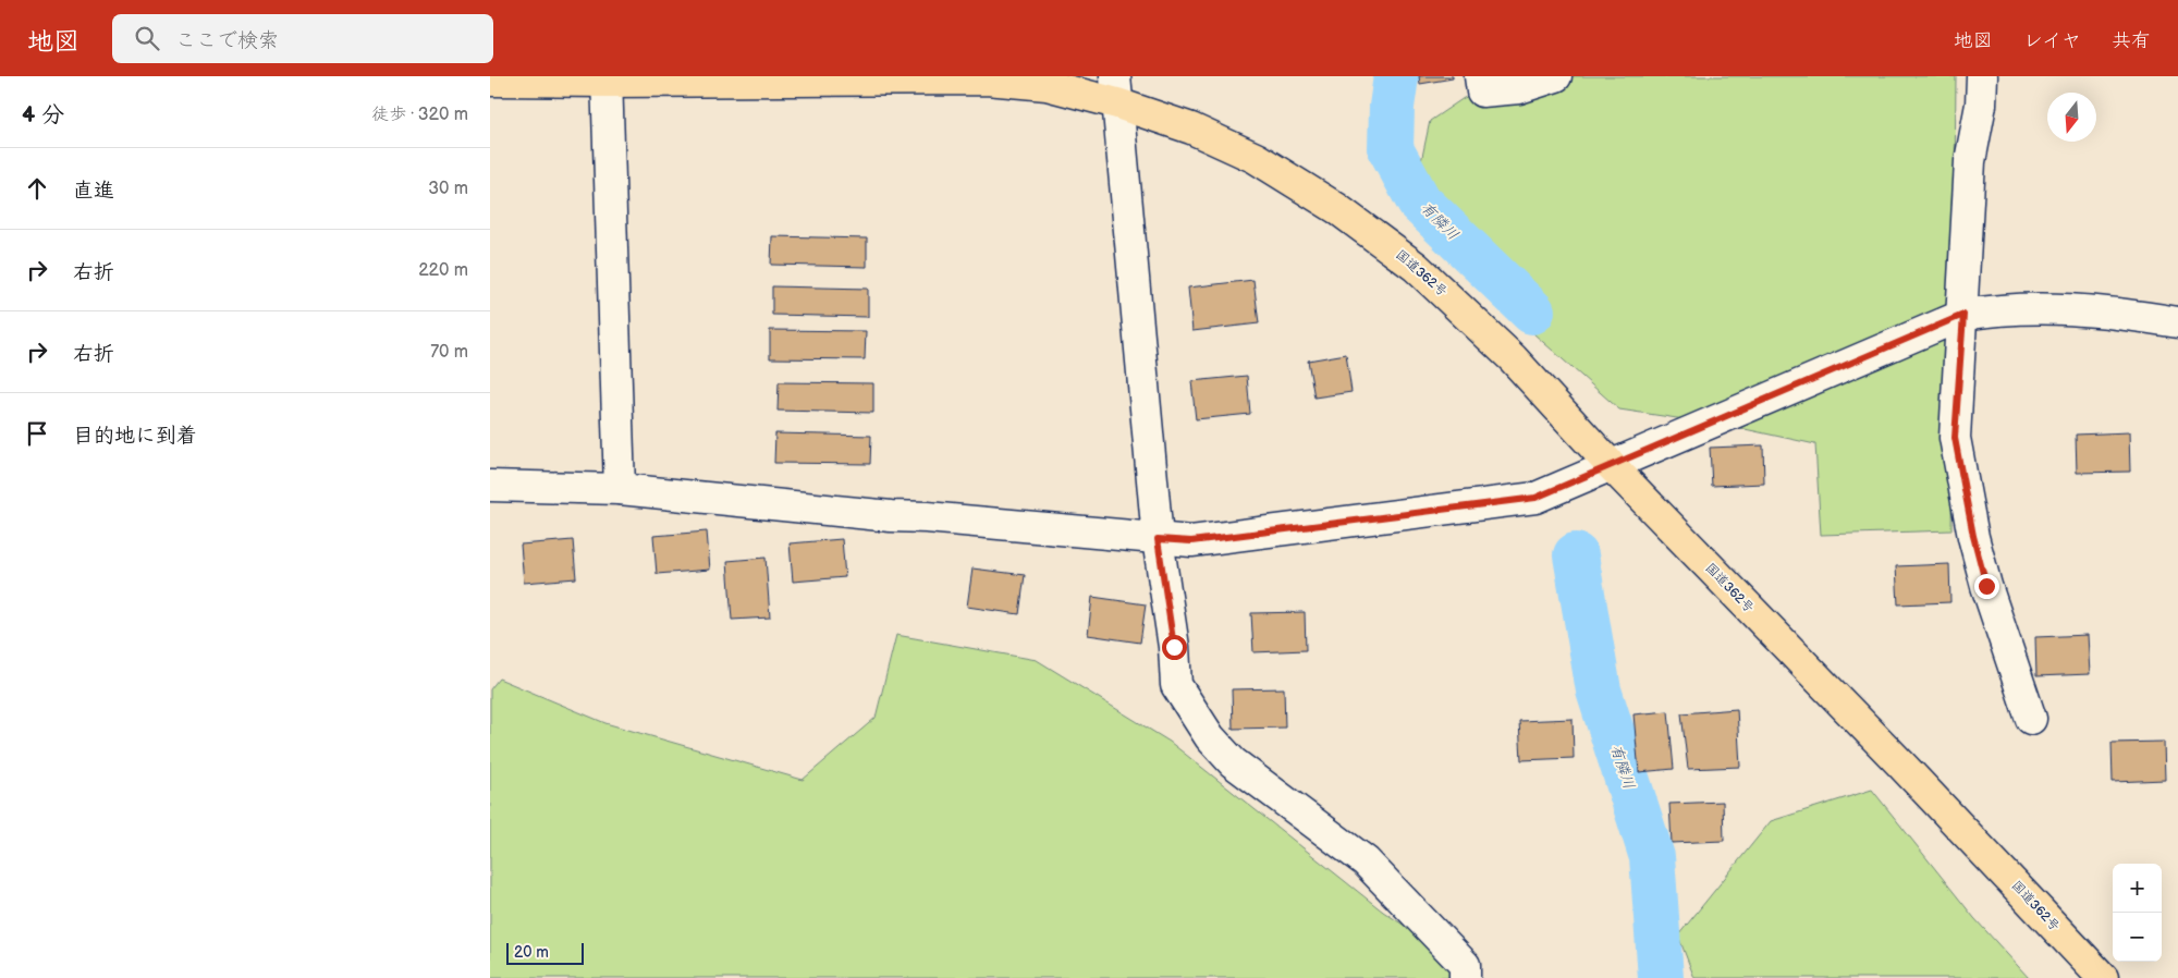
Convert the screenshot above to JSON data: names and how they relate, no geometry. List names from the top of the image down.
{
  "streets": {
    "highway": ["国道362号"]
  },
  "water": ["有隣川"],
  "scale_bar": "20 m",
  "north": "bottom",
  "page": {
    "header": "地図",
    "search": "ここで検索",
    "nav": ["地図", "レイヤ", "共有"],
    "heading": ["4 分", "徒歩 · 320 m"],
    "list": [
      ["直進", "30 m"],
      ["右折", "220 m"],
      ["右折", "70 m"],
      "目的地に到着"
    ],
    "map_buttons": ["+", "−"],
    "scale": "20 m"
  }
}
